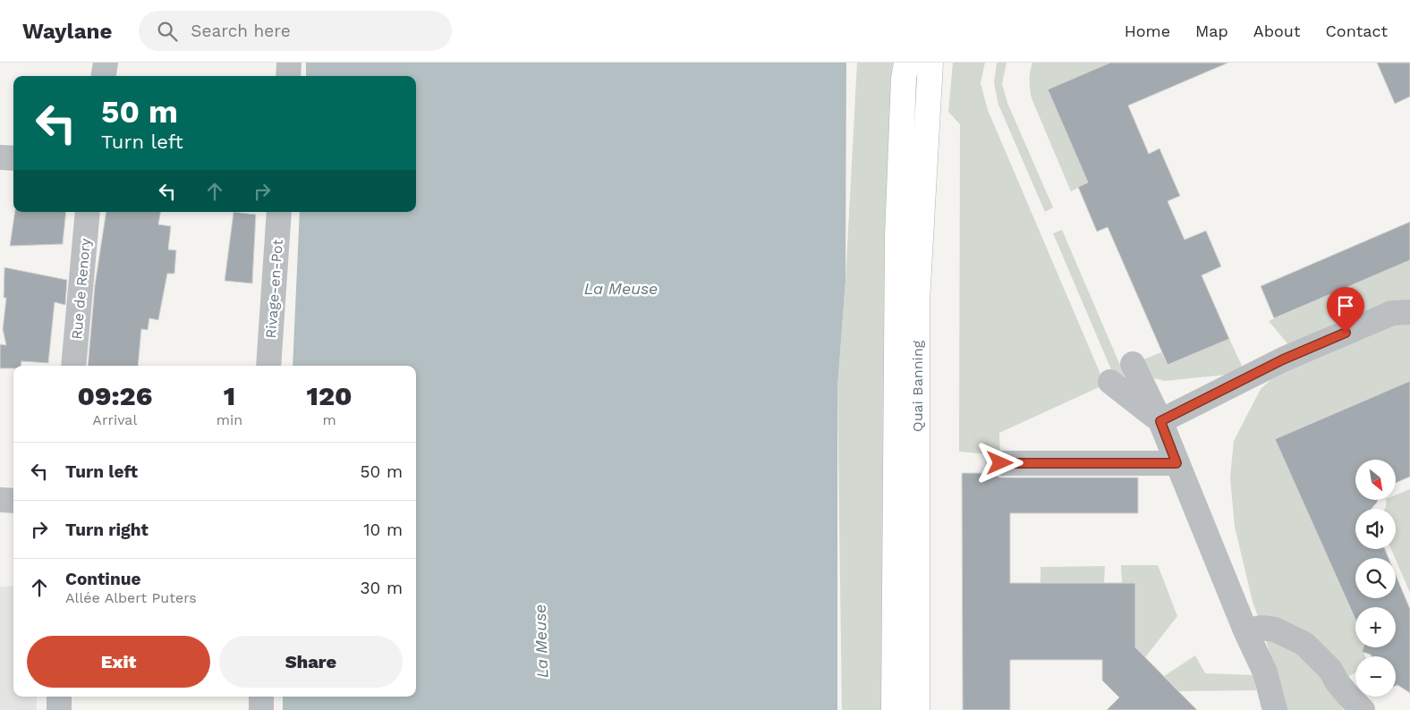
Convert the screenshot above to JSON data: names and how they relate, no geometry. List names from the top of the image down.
{
  "streets": {
    "main road": ["Quai Banning"],
    "street": ["Rue de Renory", "Rivage-en-Pot"]
  },
  "water": ["La Meuse"],
  "north": "bottom right",
  "page": {
    "header": "Waylane",
    "search": "Search here",
    "nav": [
      "Home",
      "Map",
      "About",
      "Contact"
    ],
    "turn": ["50 m", "Turn left"],
    "eta": [
      "09:26",
      "Arrival",
      "1",
      "min",
      "120",
      "m"
    ],
    "list": [
      {
        "name": "Turn left",
        "value": "50 m"
      },
      {
        "name": "Turn right",
        "value": "10 m"
      },
      {
        "name": "Continue",
        "note": "Allée Albert Puters",
        "value": "30 m"
      }
    ],
    "map_buttons": ["+", "−"],
    "buttons": ["Exit", "Share"]
  }
}
